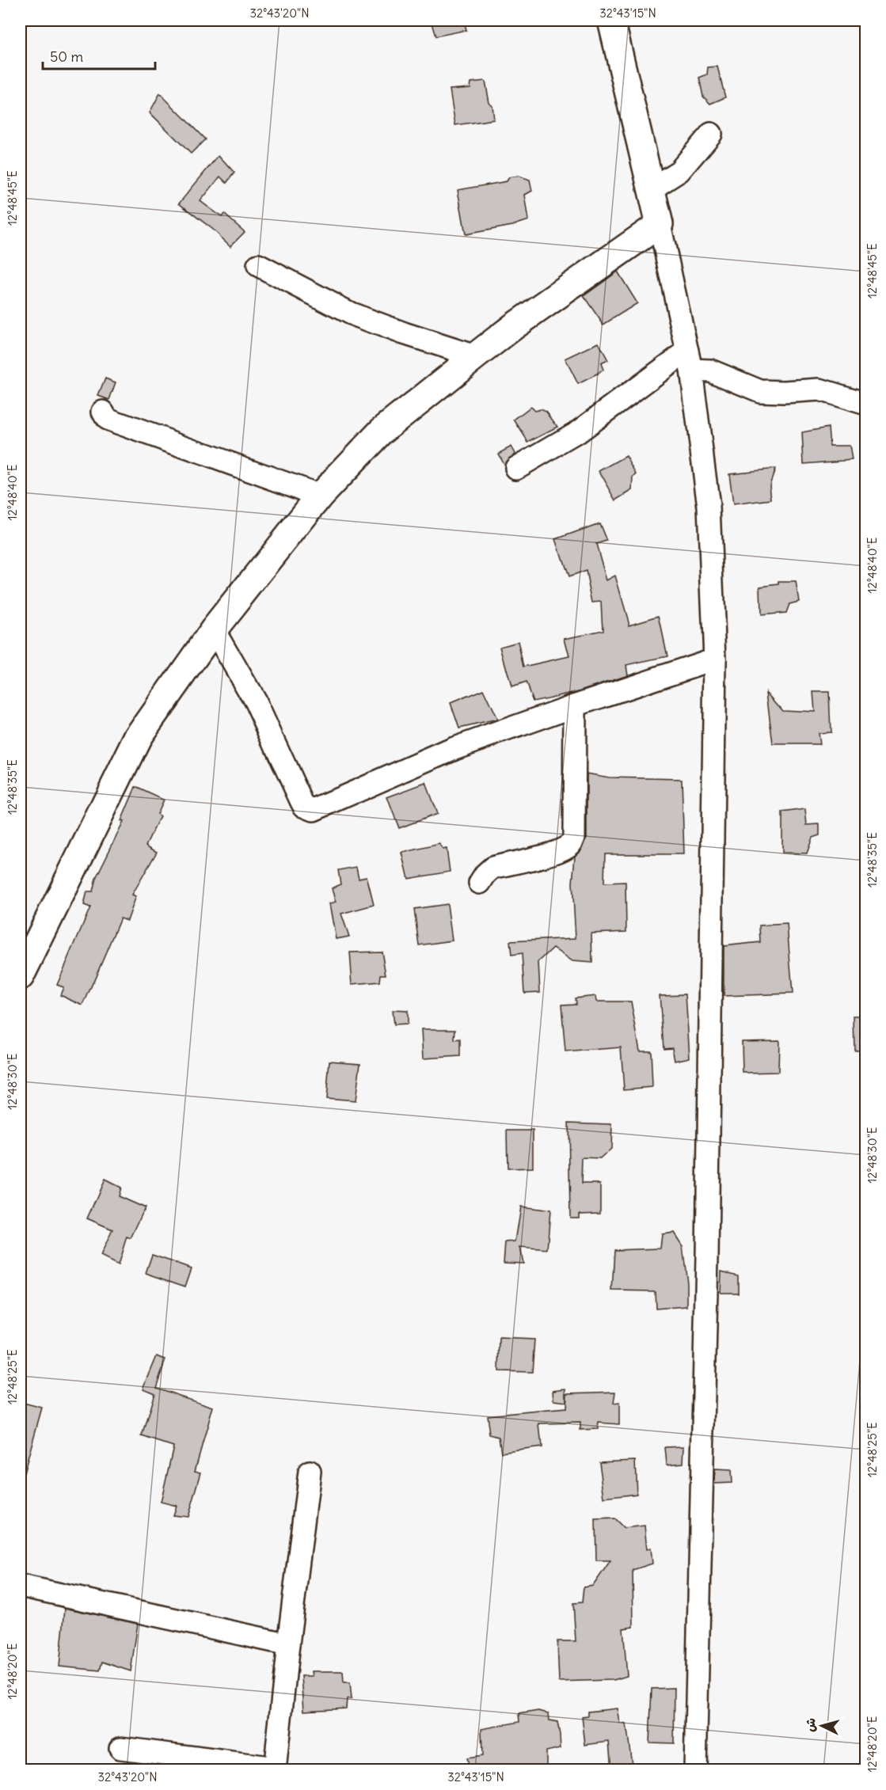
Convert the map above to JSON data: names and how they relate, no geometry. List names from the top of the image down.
{
  "scale_bar": "50 m",
  "north": "left",
  "coordinates": [
    "32°43'20\"N",
    "32°43'15\"N",
    "12°48'45\"E",
    "12°48'40\"E",
    "12°48'35\"E",
    "12°48'30\"E",
    "12°48'25\"E",
    "12°48'20\"E"
  ]
}
